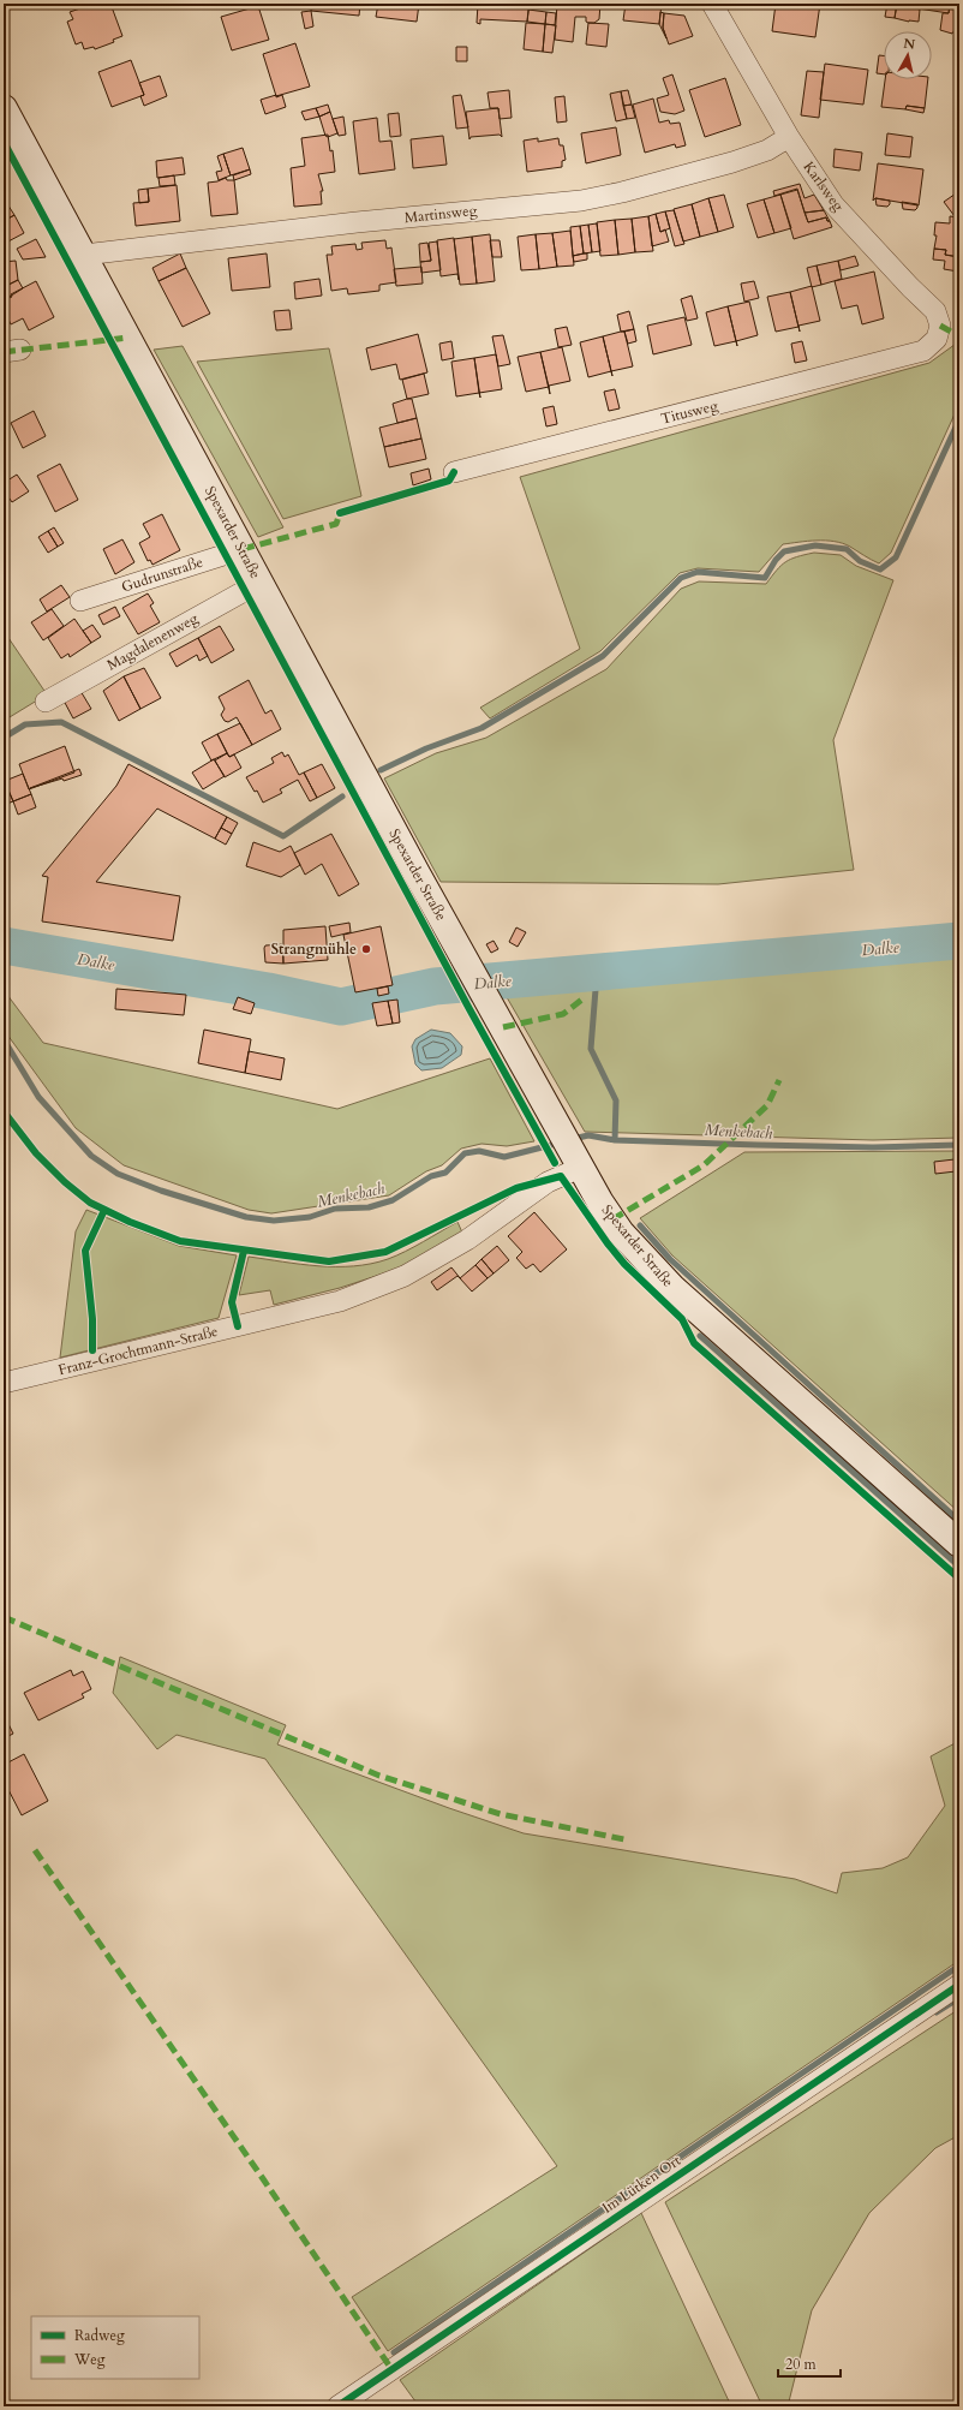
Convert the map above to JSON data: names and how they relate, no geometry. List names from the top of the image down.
{
  "streets": {
    "main road": ["Spexarder Straße"],
    "street": [
      "Karlsweg",
      "Martinsweg",
      "Titusweg",
      "Gudrunstraße",
      "Magdalenenweg",
      "Franz-Grochtmann-Straße",
      "Im Lütken Ort"
    ]
  },
  "crossings": [
    ["Karlsweg", "Martinsweg"],
    ["Karlsweg", "Titusweg"],
    ["Martinsweg", "Spexarder Straße"],
    ["Spexarder Straße", "Gudrunstraße"],
    ["Spexarder Straße", "Magdalenenweg"],
    ["Spexarder Straße", "Franz-Grochtmann-Straße"]
  ],
  "water": ["Dalke", "Menkebach"],
  "places": ["Strangmühle"],
  "legend": ["Radweg", "Weg"],
  "scale_bar": "20 m",
  "north": "top"
}
